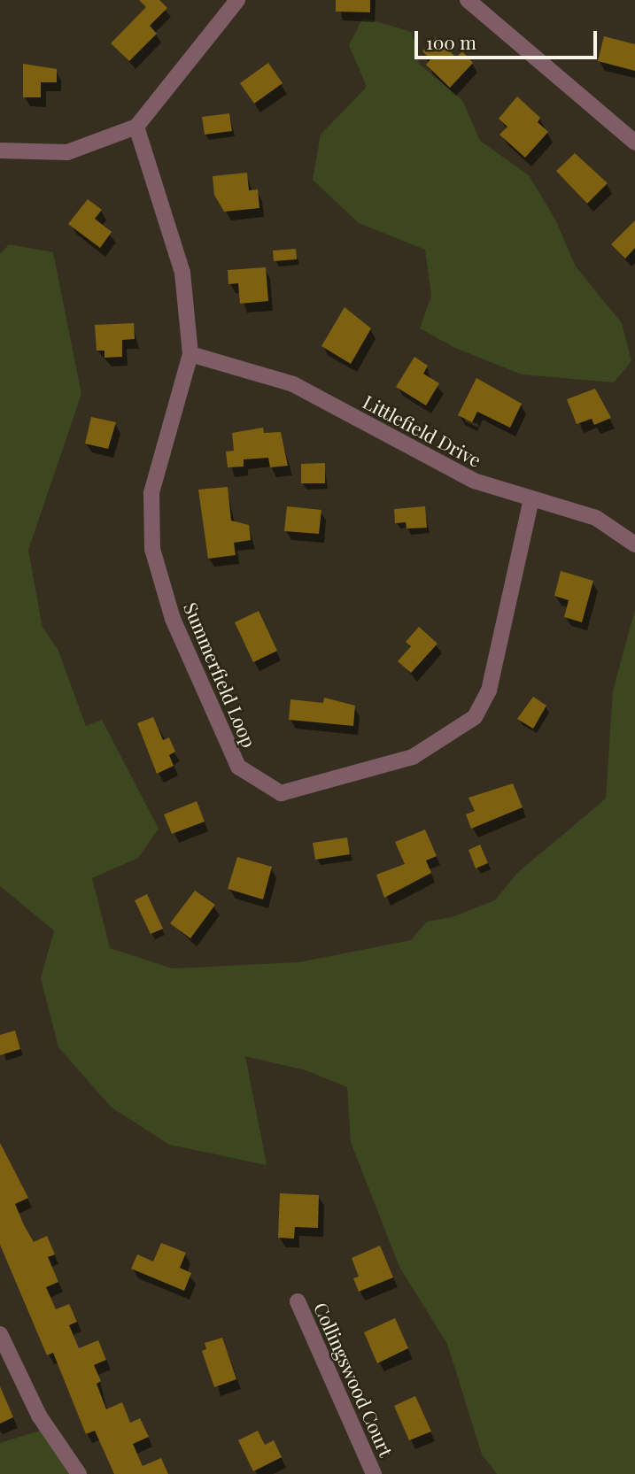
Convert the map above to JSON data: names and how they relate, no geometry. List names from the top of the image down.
{
  "streets": {
    "street": ["Littlefield Drive", "Summerfield Loop", "Collingswood Court"]
  },
  "crossings": [
    ["Littlefield Drive", "Summerfield Loop"]
  ],
  "scale_bar": "100 m"
}
